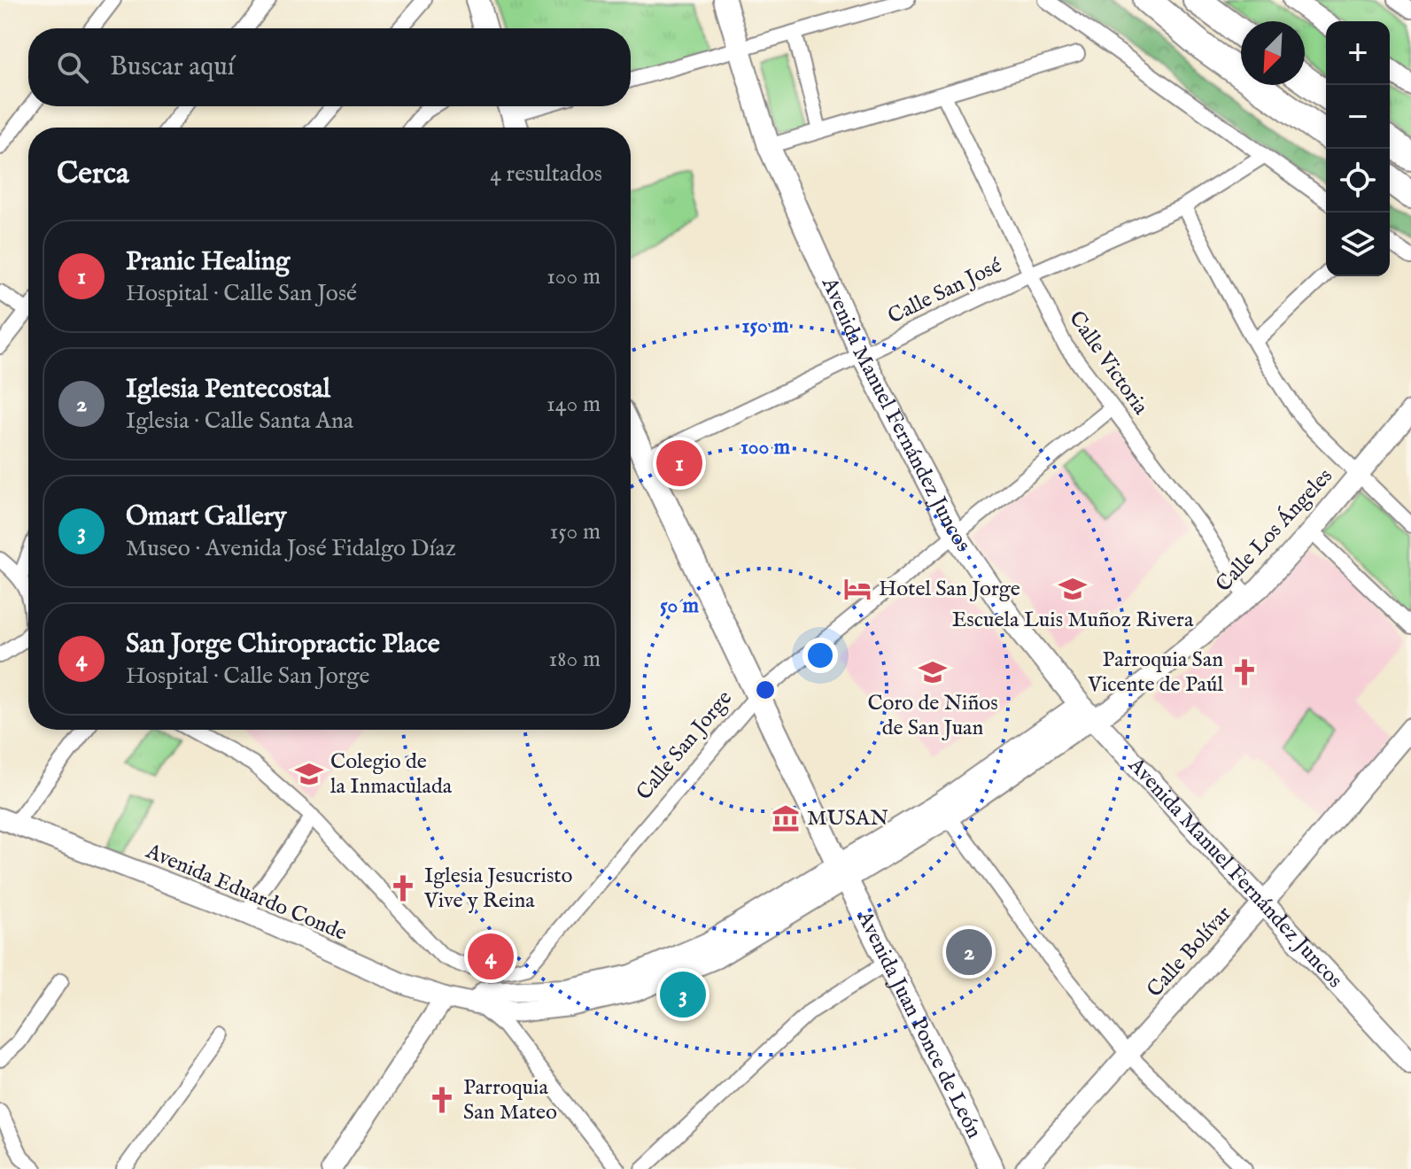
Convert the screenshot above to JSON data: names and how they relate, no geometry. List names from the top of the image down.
{
  "streets": {
    "main road": ["Avenida Manuel Fernández Juncos", "Avenida Juan Ponce de León"],
    "street": [
      "Calle San José",
      "Calle Victoria",
      "Calle Los Ángeles",
      "Calle San Jorge",
      "Avenida Eduardo Conde",
      "Calle Bolívar"
    ]
  },
  "crossings": [
    ["Calle San José", "Calle Victoria"],
    ["Calle San José", "Avenida Manuel Fernández Juncos"],
    ["Calle San José", "Avenida Juan Ponce de León"],
    ["Calle Victoria", "Calle Los Ángeles"],
    ["Calle Victoria", "Calle San Jorge"],
    ["Avenida Manuel Fernández Juncos", "Calle Los Ángeles"],
    ["Avenida Manuel Fernández Juncos", "Calle San Jorge"],
    ["Avenida Manuel Fernández Juncos", "Calle Bolívar"],
    ["Calle San Jorge", "Avenida Juan Ponce de León"],
    ["Avenida Eduardo Conde", "Avenida Juan Ponce de León"]
  ],
  "places": {
    "hotel": ["Hotel San Jorge"],
    "school or university": ["Escuela Luis Muñoz Rivera", "Coro de Niños de San Juan", "Colegio de la Inmaculada"],
    "church": ["Parroquia San Vicente de Paúl", "Iglesia Jesucristo Vive y Reina", "Parroquia San Mateo"],
    "museum": ["MUSAN"]
  },
  "north": "bottom left",
  "page": {
    "map_buttons": ["+", "−"],
    "search": "Buscar aquí",
    "heading": ["Cerca", "4 resultados"],
    "list": [
      {
        "mark": "1",
        "name": "Pranic Healing",
        "note": "Hospital · Calle San José",
        "value": "100 m"
      },
      {
        "mark": "2",
        "name": "Iglesia Pentecostal",
        "note": "Iglesia · Calle Santa Ana",
        "value": "140 m"
      },
      {
        "mark": "3",
        "name": "Omart Gallery",
        "note": "Museo · Avenida José Fidalgo Díaz",
        "value": "150 m"
      },
      {
        "mark": "4",
        "name": "San Jorge Chiropractic Place",
        "note": "Hospital · Calle San Jorge",
        "value": "180 m"
      }
    ],
    "pins": [
      "1",
      "2",
      "4",
      "3"
    ]
  },
  "rings": ["150 m", "100 m", "50 m"]
}
